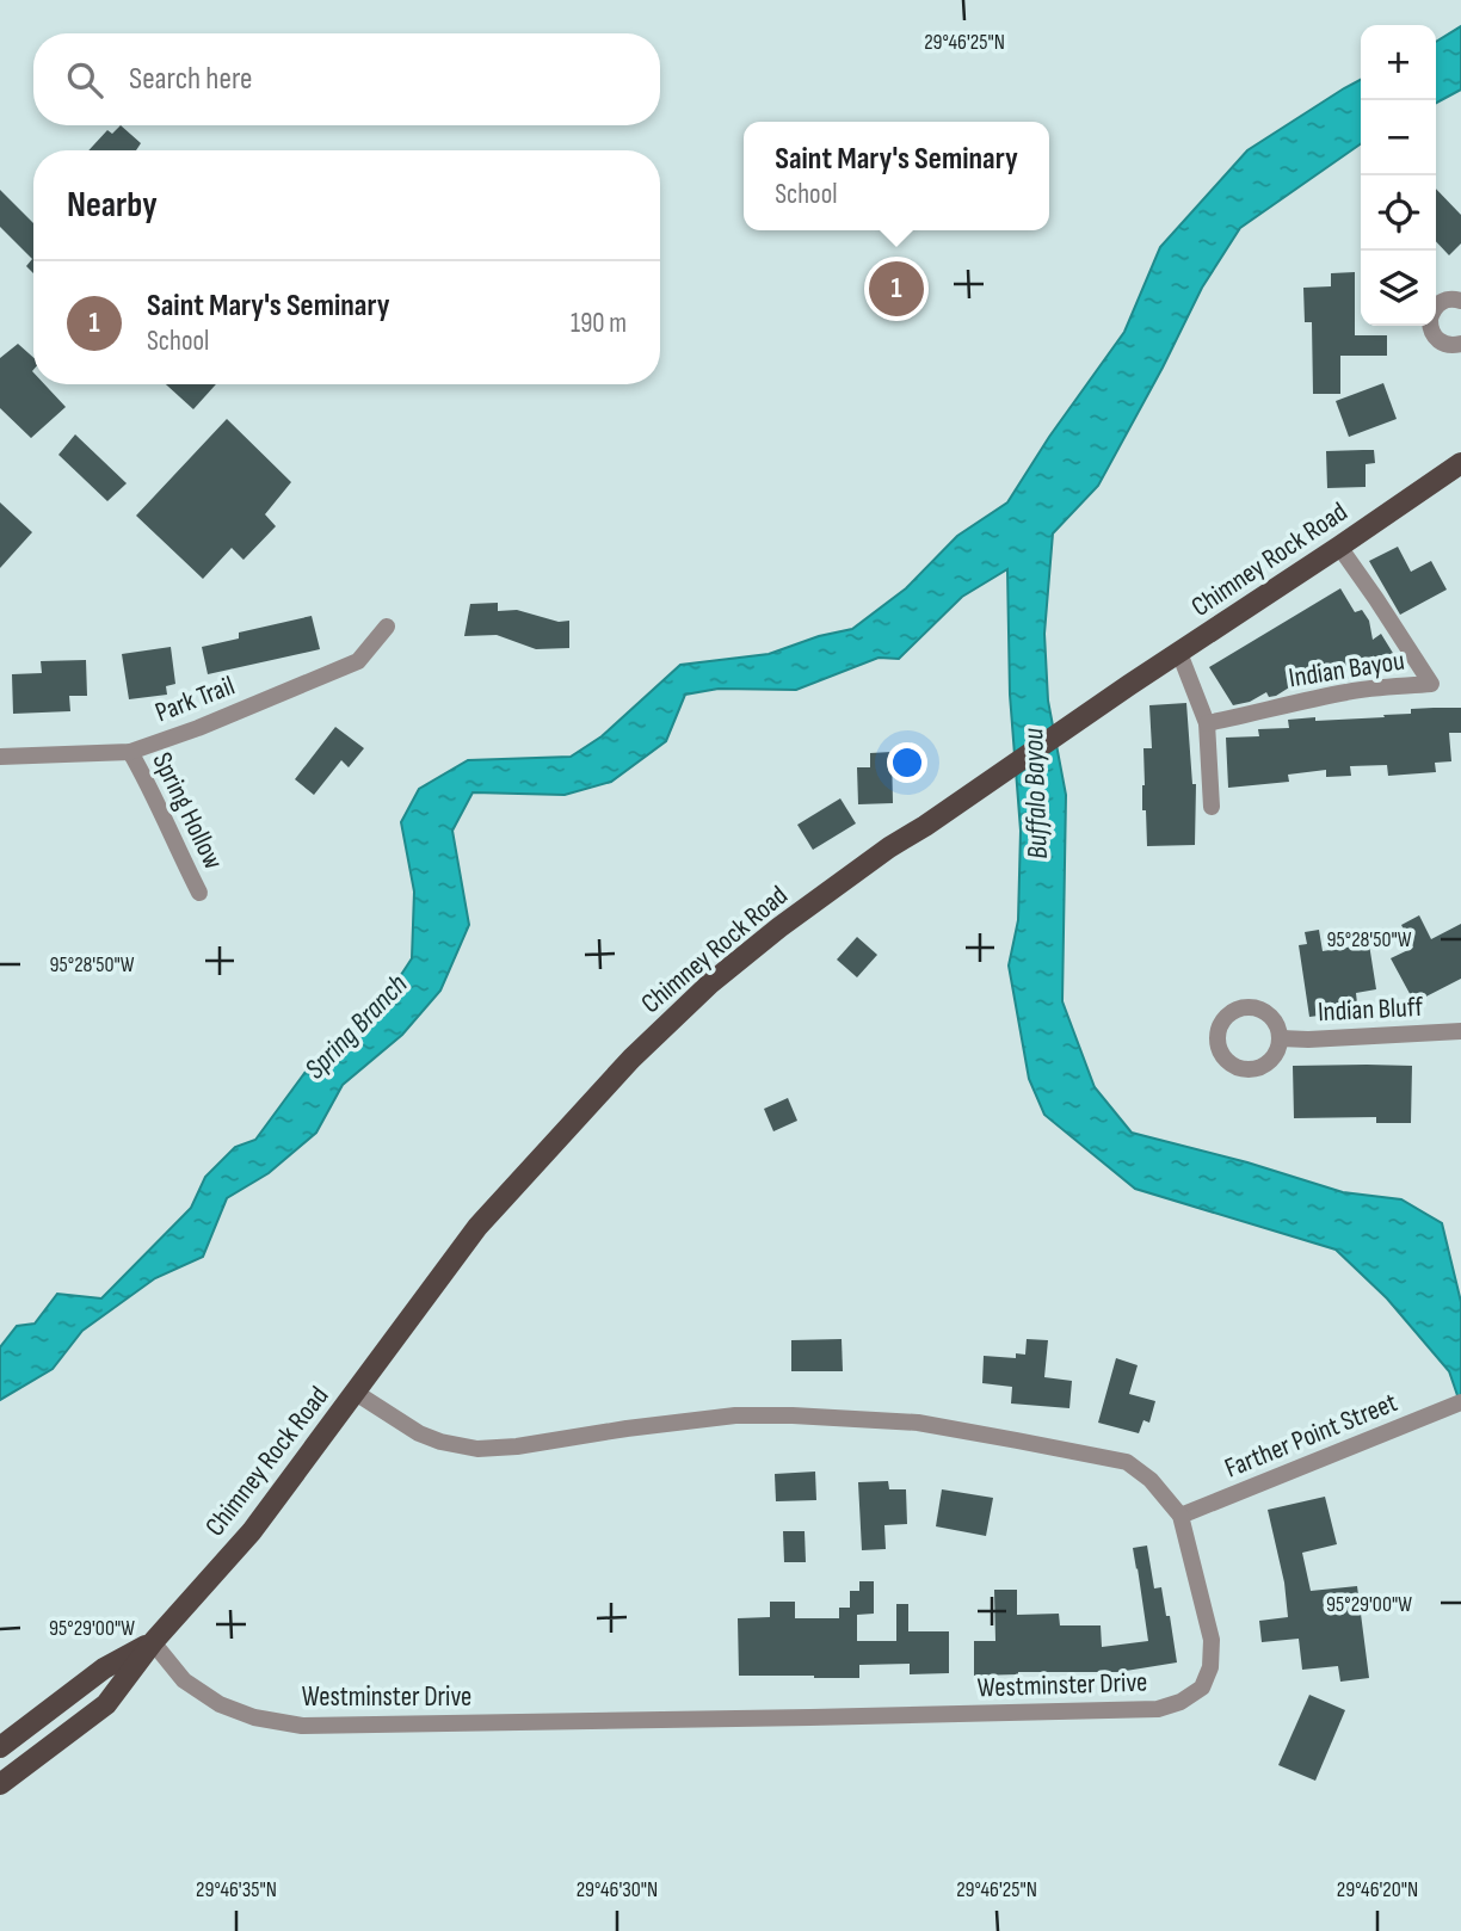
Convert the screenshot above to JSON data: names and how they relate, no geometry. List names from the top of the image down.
{
  "streets": {
    "main road": ["Chimney Rock Road"],
    "street": [
      "Indian Bayou",
      "Park Trail",
      "Spring Hollow",
      "Indian Bluff",
      "Farther Point Street",
      "Westminster Drive"
    ]
  },
  "crossings": [
    ["Chimney Rock Road", "Indian Bayou"],
    ["Chimney Rock Road", "Westminster Drive"],
    ["Park Trail", "Spring Hollow"],
    ["Farther Point Street", "Westminster Drive"]
  ],
  "water": ["Buffalo Bayou", "Spring Branch"],
  "page": {
    "map_buttons": ["+", "−"],
    "search": "Search here",
    "popup": ["Saint Mary's Seminary", "School"],
    "heading": "Nearby",
    "pins": "1",
    "list": [
      {
        "mark": "1",
        "name": "Saint Mary's Seminary",
        "note": "School",
        "value": "190 m"
      }
    ]
  },
  "coordinates": [
    "29°46'25\"N",
    "95°28'50\"W",
    "95°29'00\"W",
    "29°46'35\"N",
    "29°46'30\"N",
    "29°46'20\"N"
  ]
}
